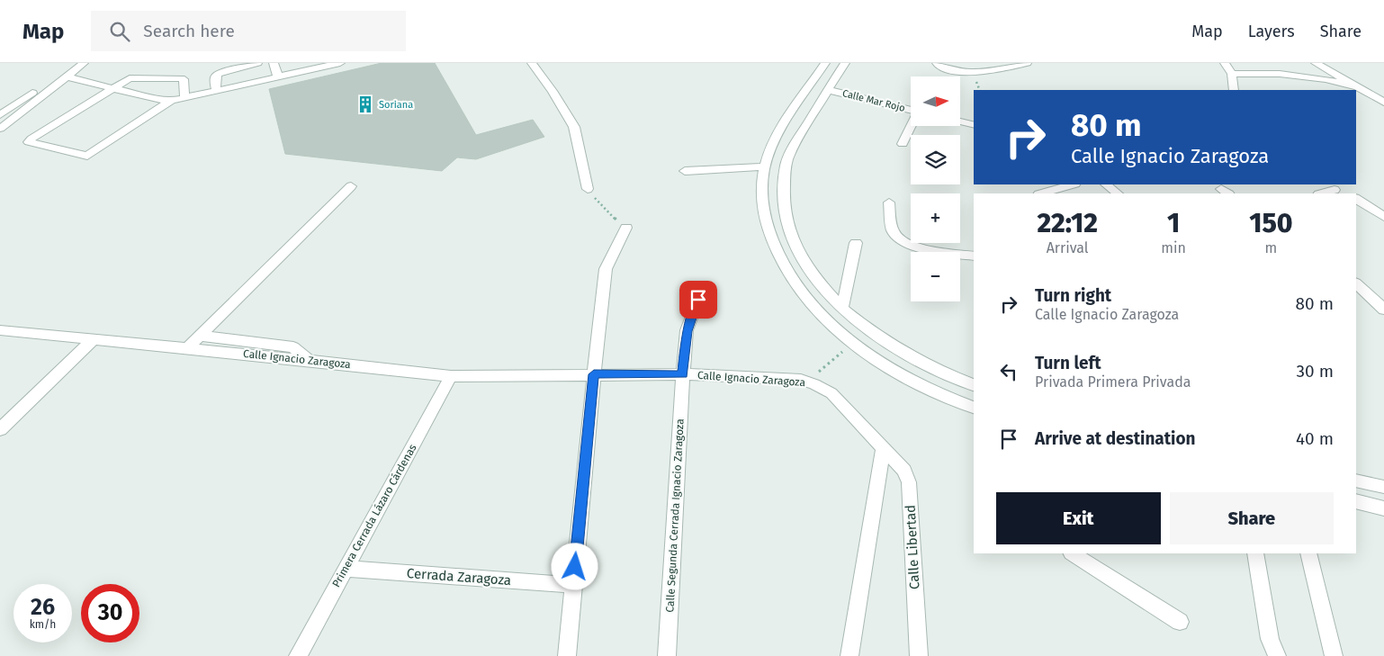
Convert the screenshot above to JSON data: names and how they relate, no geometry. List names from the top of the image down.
{
  "streets": {
    "street": [
      "Calle Mar Rojo",
      "Calle Ignacio Zaragoza",
      "Primera Cerrada Lázaro Cárdenas",
      "Calle Segunda Cerrada Ignacio Zaragoza",
      "Calle Libertad",
      "Cerrada Zaragoza"
    ]
  },
  "crossings": [
    ["Calle Ignacio Zaragoza", "Primera Cerrada Lázaro Cárdenas"],
    ["Calle Ignacio Zaragoza", "Calle Segunda Cerrada Ignacio Zaragoza"],
    ["Calle Ignacio Zaragoza", "Calle Libertad"],
    ["Primera Cerrada Lázaro Cárdenas", "Cerrada Zaragoza"]
  ],
  "places": {
    "building": ["Soriana"]
  },
  "north": "right",
  "page": {
    "header": "Map",
    "search": "Search here",
    "nav": ["Map", "Layers", "Share"],
    "map_buttons": ["+", "−"],
    "turn": ["80 m", "Calle Ignacio Zaragoza"],
    "eta": [
      "22:12",
      "Arrival",
      "1",
      "min",
      "150",
      "m"
    ],
    "list": [
      {
        "name": "Turn right",
        "note": "Calle Ignacio Zaragoza",
        "value": "80 m"
      },
      {
        "name": "Turn left",
        "note": "Privada Primera Privada",
        "value": "30 m"
      },
      {
        "name": "Arrive at destination",
        "value": "40 m"
      }
    ],
    "buttons": ["Exit", "Share"],
    "speed": "26 km/h",
    "limit": "30"
  }
}
